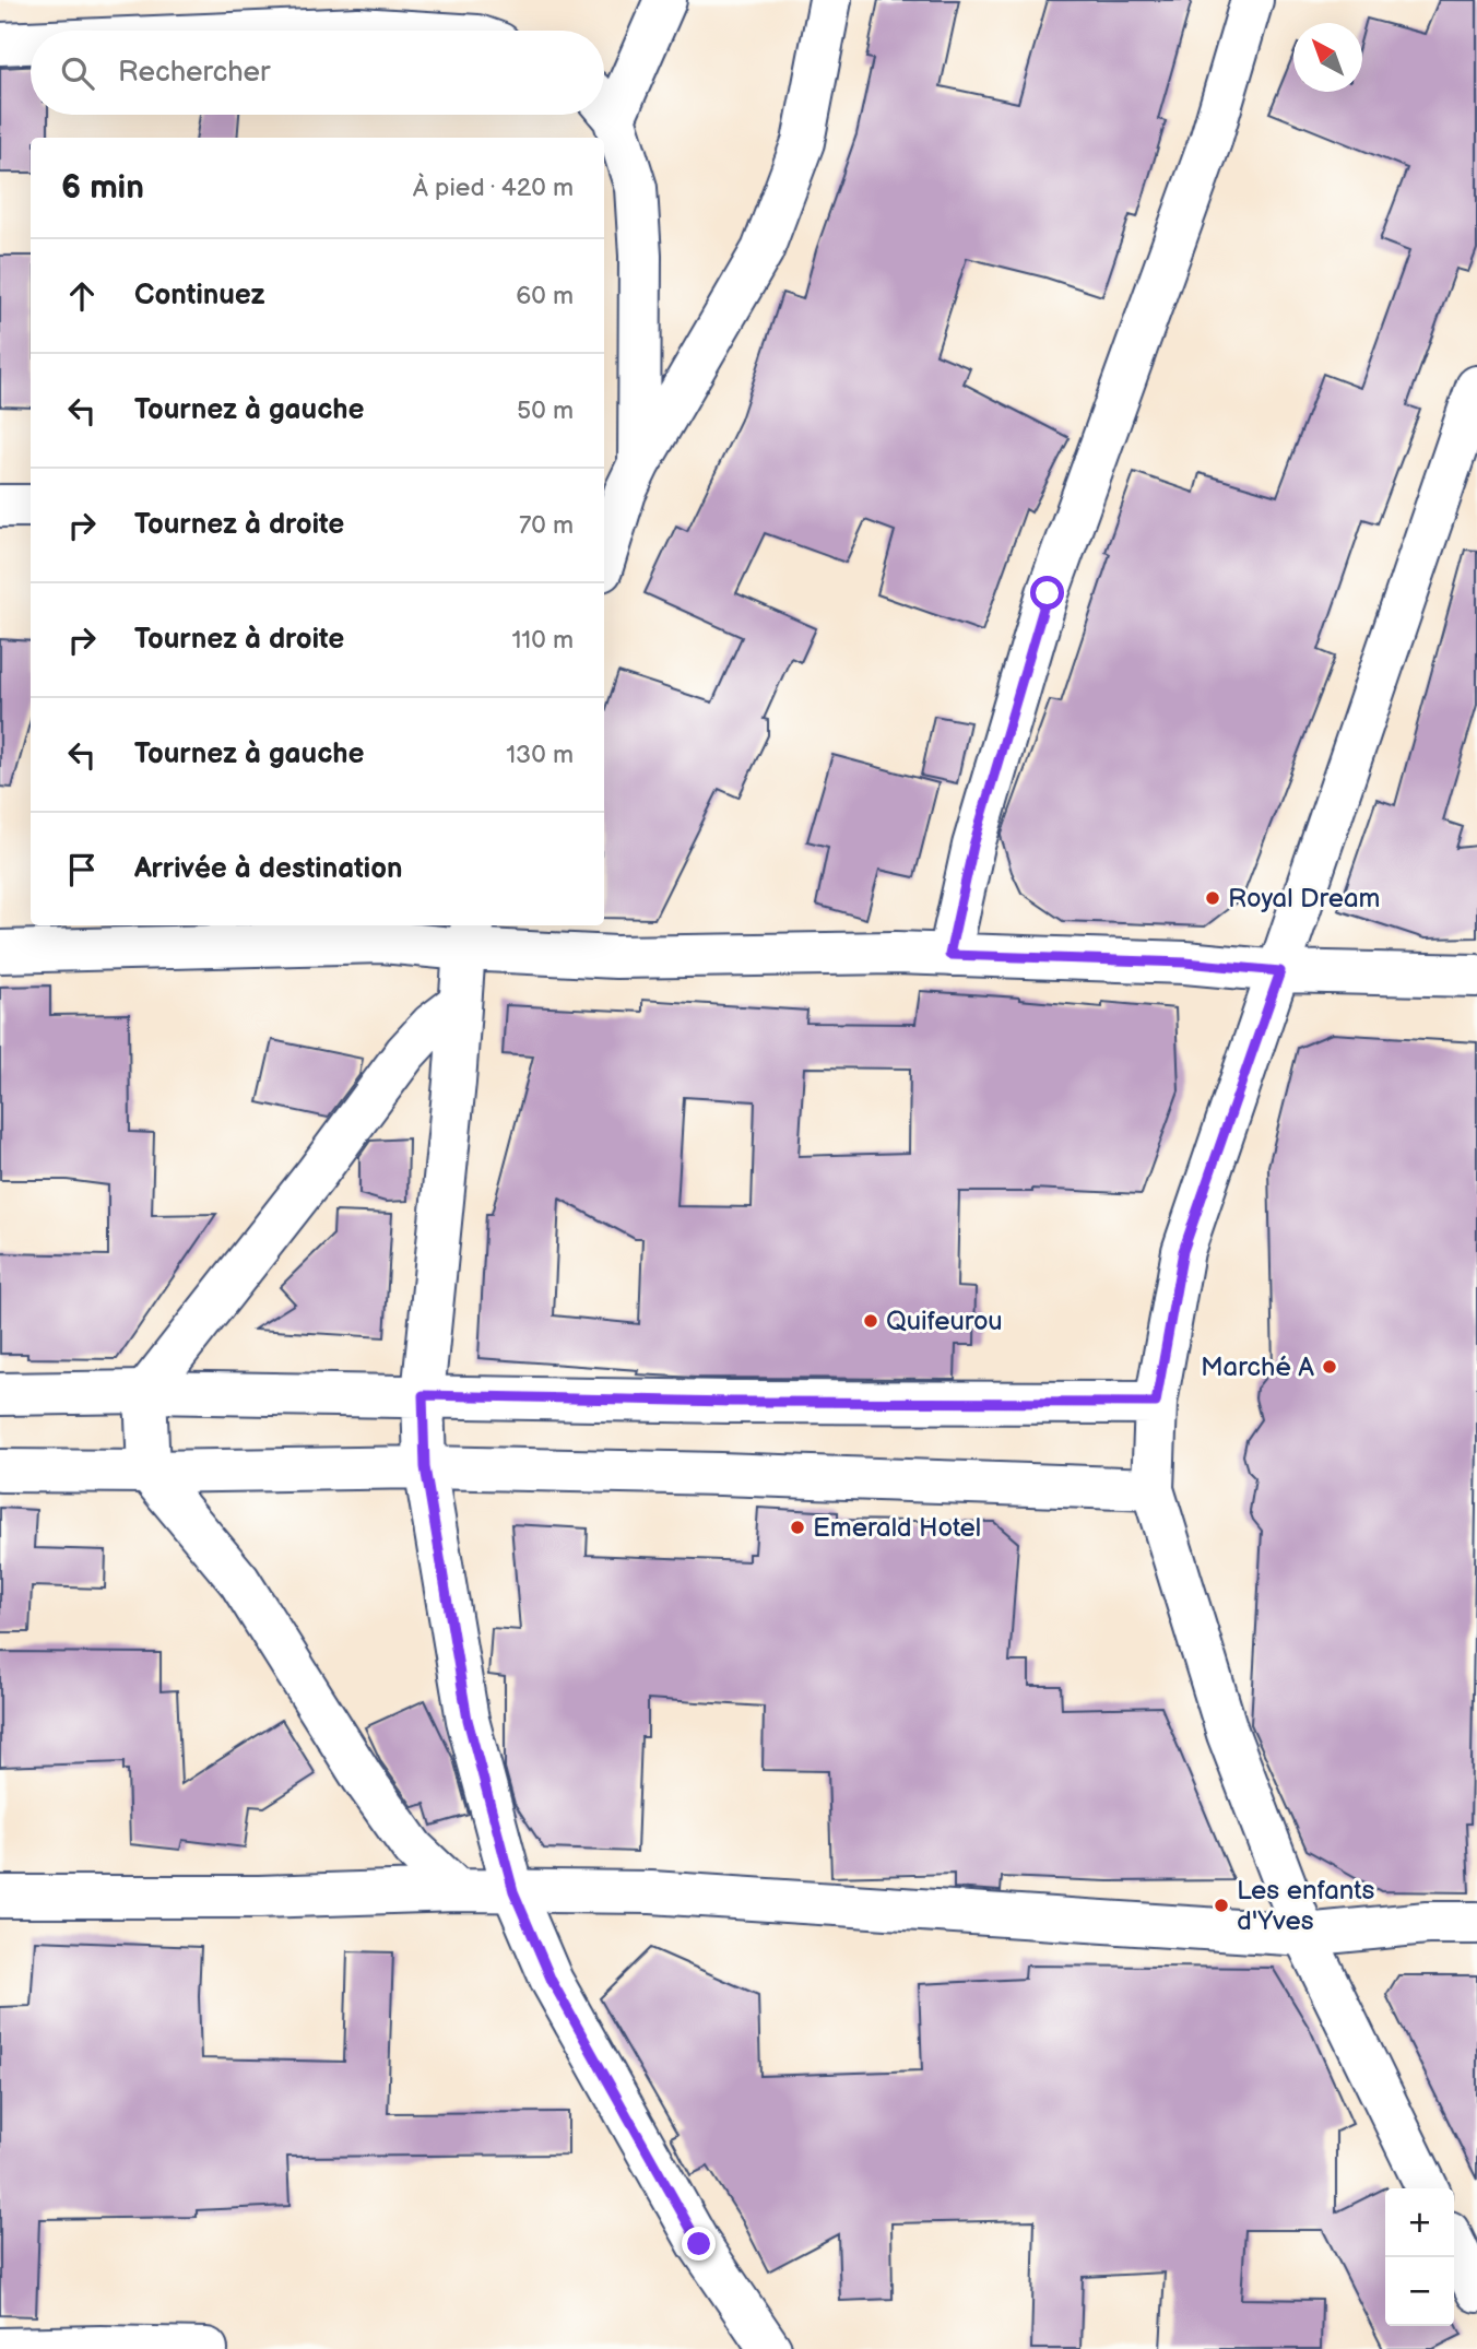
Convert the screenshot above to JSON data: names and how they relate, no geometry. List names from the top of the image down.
{
  "places": [
    "Royal Dream",
    "Quifeurou",
    "Marché A",
    "Emerald Hotel",
    "Les enfants d'Yves"
  ],
  "north": "top left",
  "page": {
    "search": "Rechercher",
    "heading": ["6 min", "À pied · 420 m"],
    "list": [
      ["Continuez", "60 m"],
      ["Tournez à gauche", "50 m"],
      ["Tournez à droite", "70 m"],
      ["Tournez à droite", "110 m"],
      ["Tournez à gauche", "130 m"],
      "Arrivée à destination"
    ],
    "map_buttons": ["+", "−"]
  }
}
